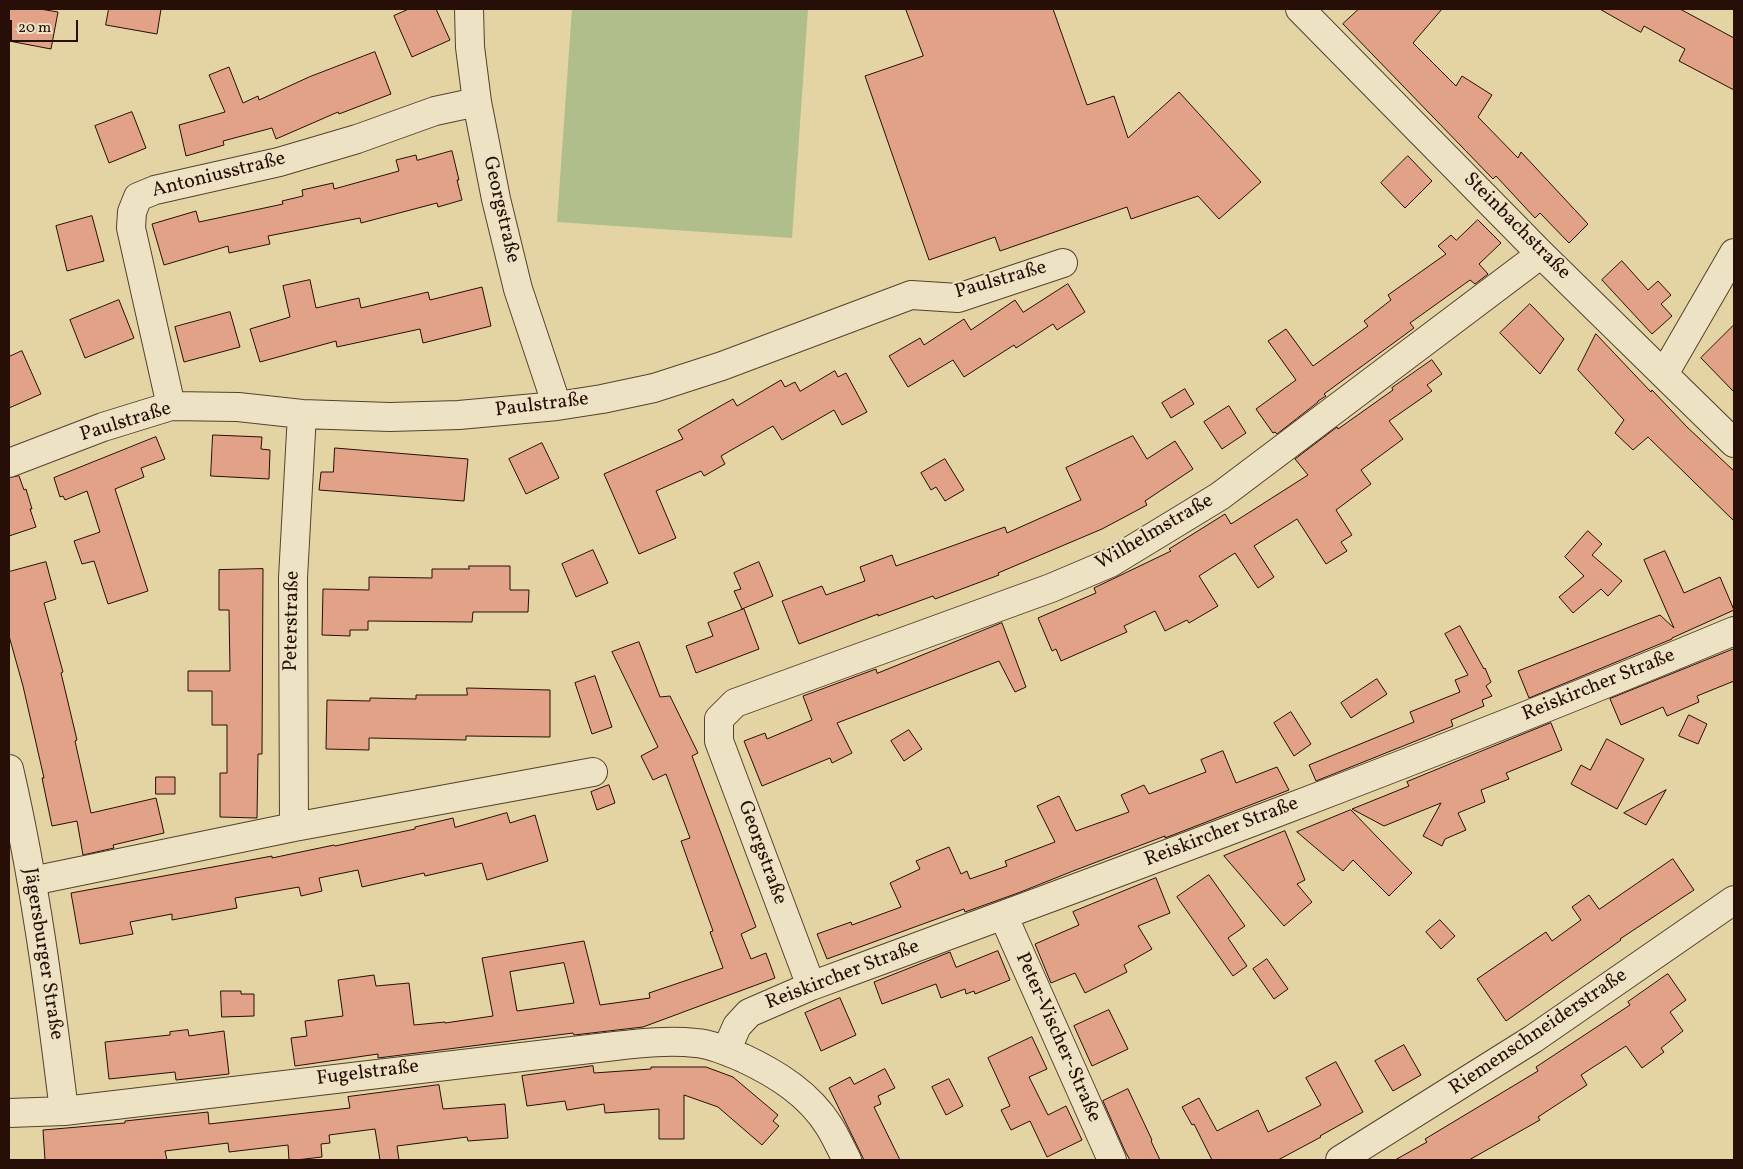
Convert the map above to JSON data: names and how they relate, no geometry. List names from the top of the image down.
{
  "streets": {
    "street": [
      "Antoniusstraße",
      "Georgstraße",
      "Steinbachstraße",
      "Paulstraße",
      "Wilhelmstraße",
      "Peterstraße",
      "Reiskircher Straße",
      "Jägersburger Straße",
      "Riemenschneiderstraße",
      "Peter-Vischer-Straße",
      "Fugelstraße"
    ]
  },
  "crossings": [
    ["Antoniusstraße", "Georgstraße"],
    ["Antoniusstraße", "Paulstraße"],
    ["Georgstraße", "Paulstraße"],
    ["Georgstraße", "Wilhelmstraße"],
    ["Georgstraße", "Reiskircher Straße"],
    ["Steinbachstraße", "Wilhelmstraße"],
    ["Paulstraße", "Peterstraße"],
    ["Reiskircher Straße", "Peter-Vischer-Straße"],
    ["Reiskircher Straße", "Fugelstraße"],
    ["Jägersburger Straße", "Fugelstraße"]
  ],
  "scale_bar": "20 m"
}
